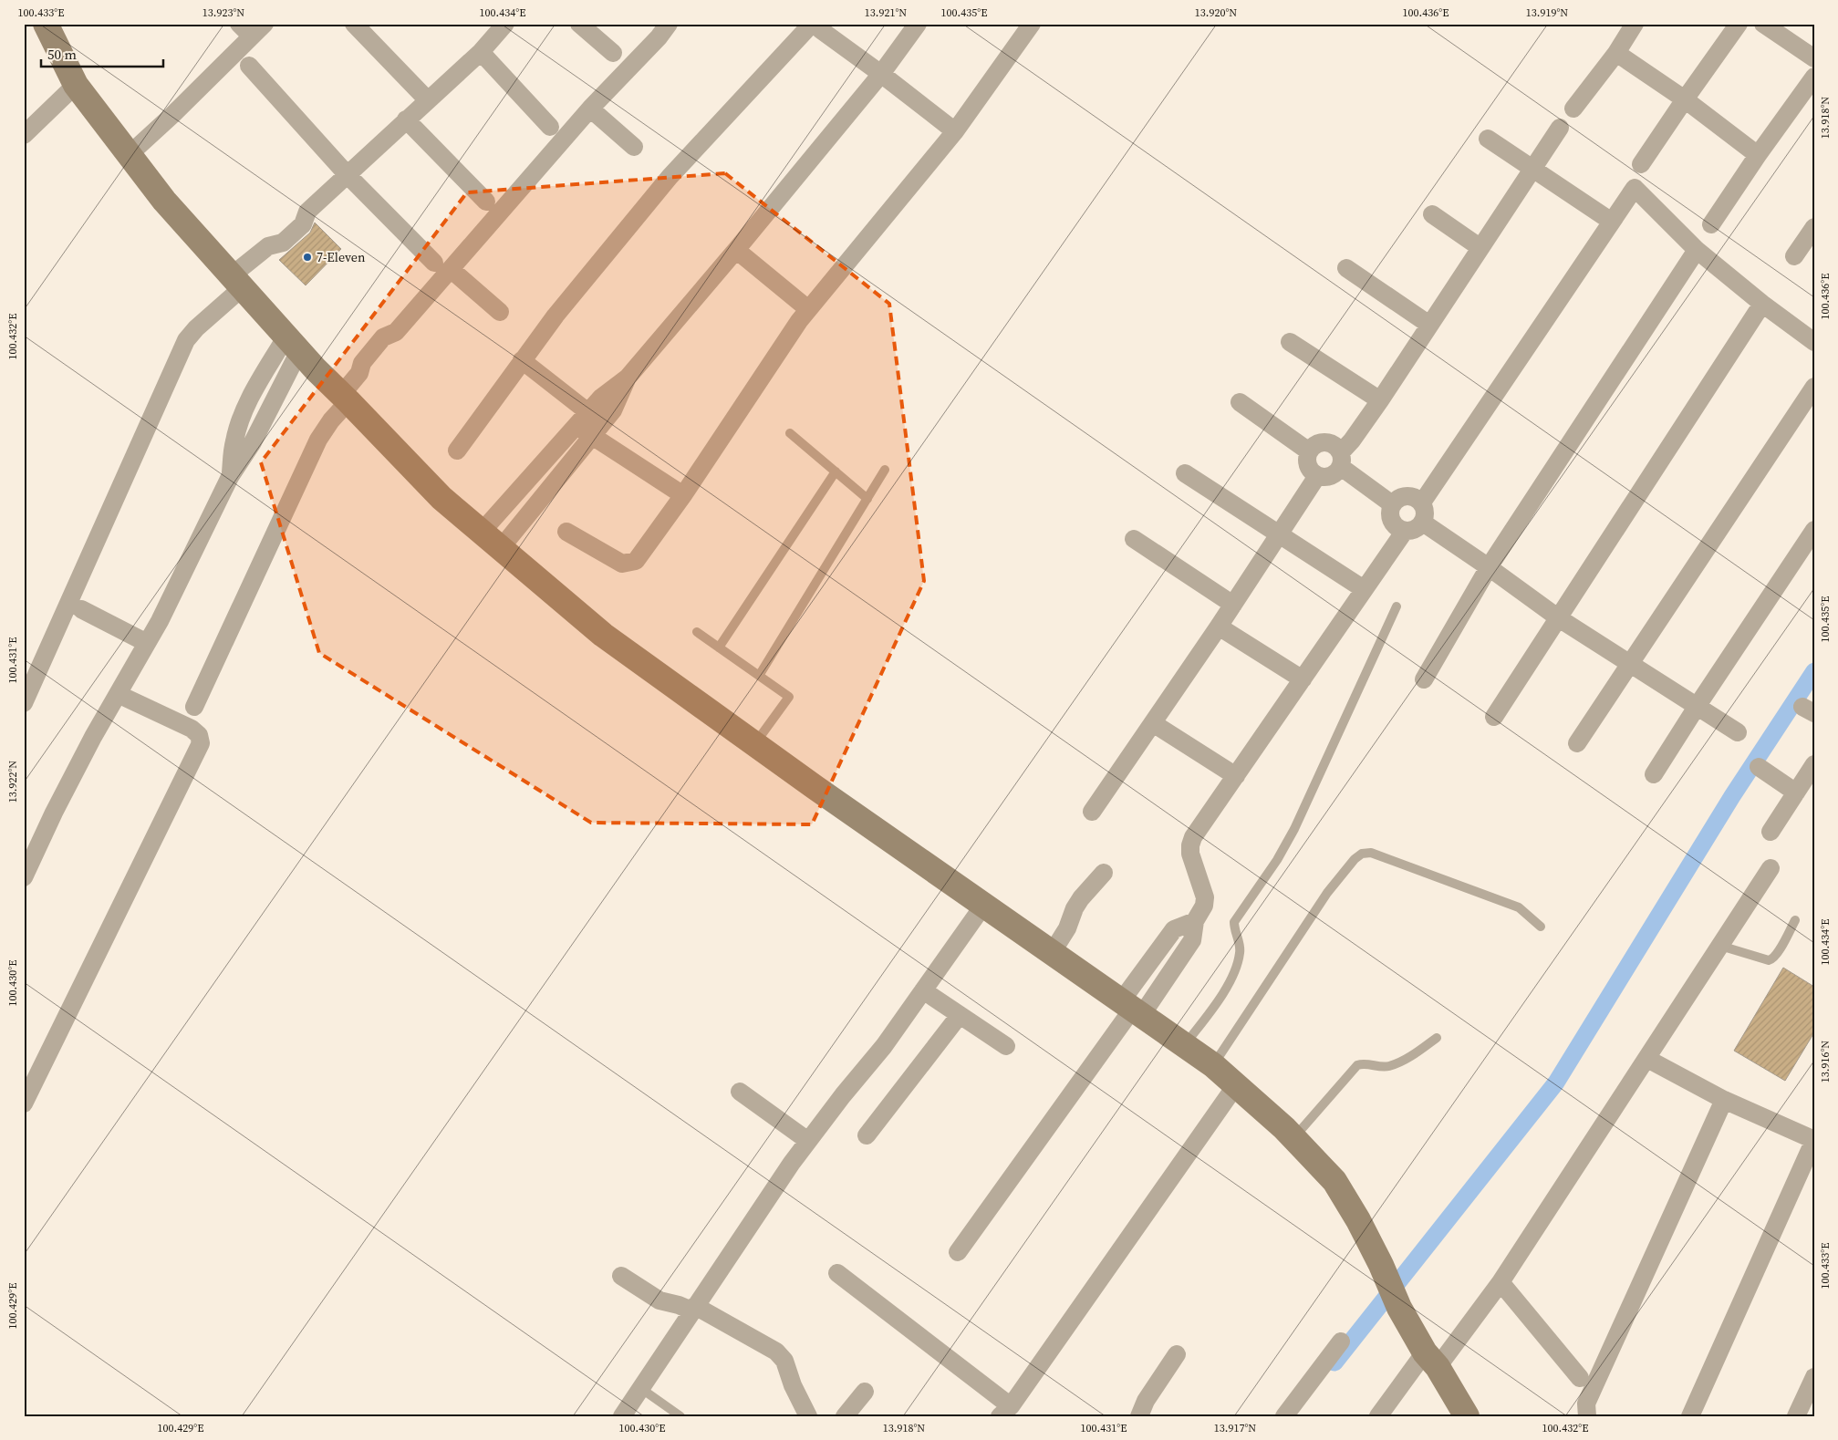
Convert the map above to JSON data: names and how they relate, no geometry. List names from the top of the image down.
{
  "places": ["7-Eleven"],
  "scale_bar": "50 m",
  "coordinates": [
    "100.433°E",
    "13.923°N",
    "100.434°E",
    "13.921°N",
    "100.435°E",
    "13.920°N",
    "100.436°E",
    "13.919°N",
    "13.918°N",
    "100.432°E",
    "100.431°E",
    "13.922°N",
    "100.430°E",
    "13.916°N",
    "100.429°E",
    "13.917°N"
  ]
}
